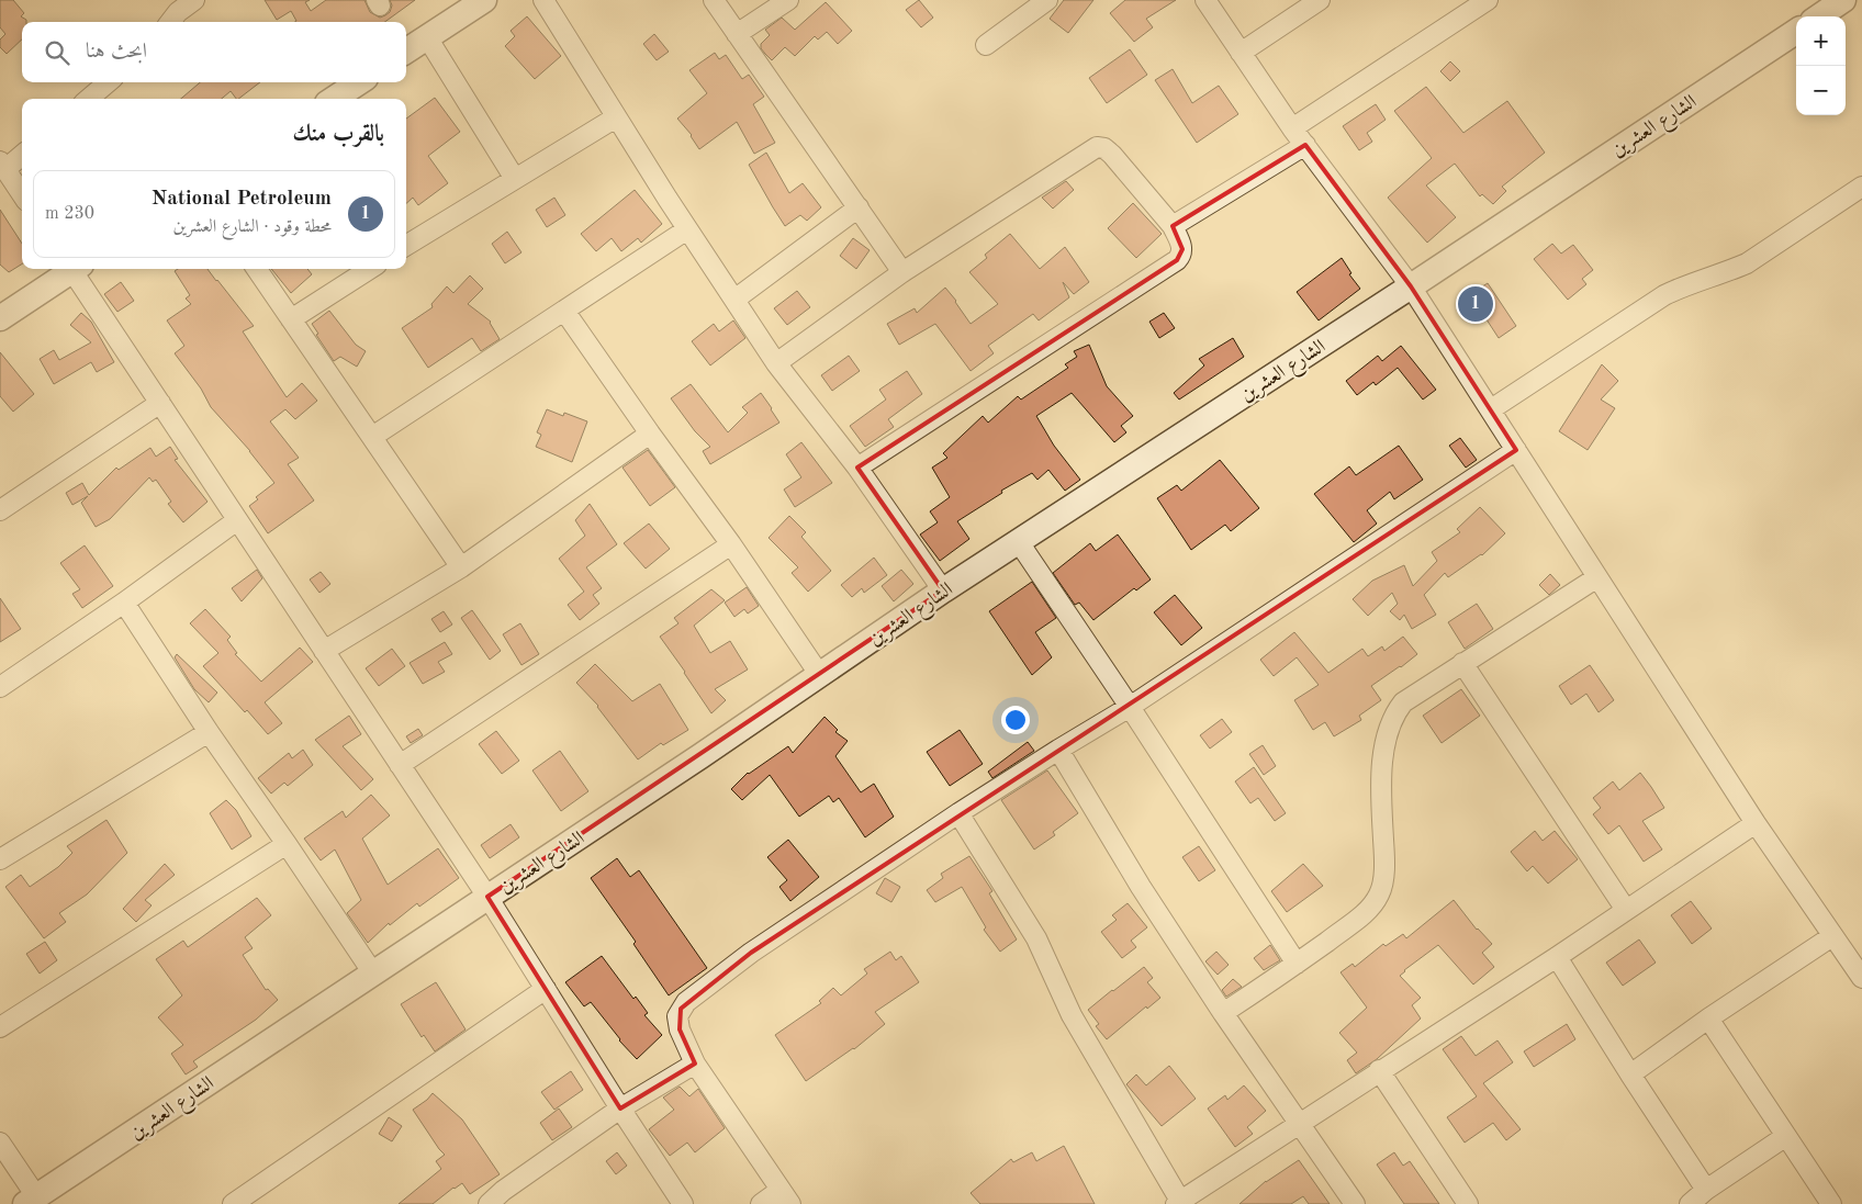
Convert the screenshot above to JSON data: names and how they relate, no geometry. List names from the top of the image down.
{
  "streets": {
    "street": ["الشارع العشرين"]
  },
  "page": {
    "map_buttons": ["+", "−"],
    "search": "ابحث هنا",
    "heading": "بالقرب منك",
    "list": [
      {
        "mark": "1",
        "name": "National Petroleum",
        "note": "محطة وقود · الشارع العشرين",
        "value": "230 m"
      }
    ],
    "pins": "1"
  }
}
